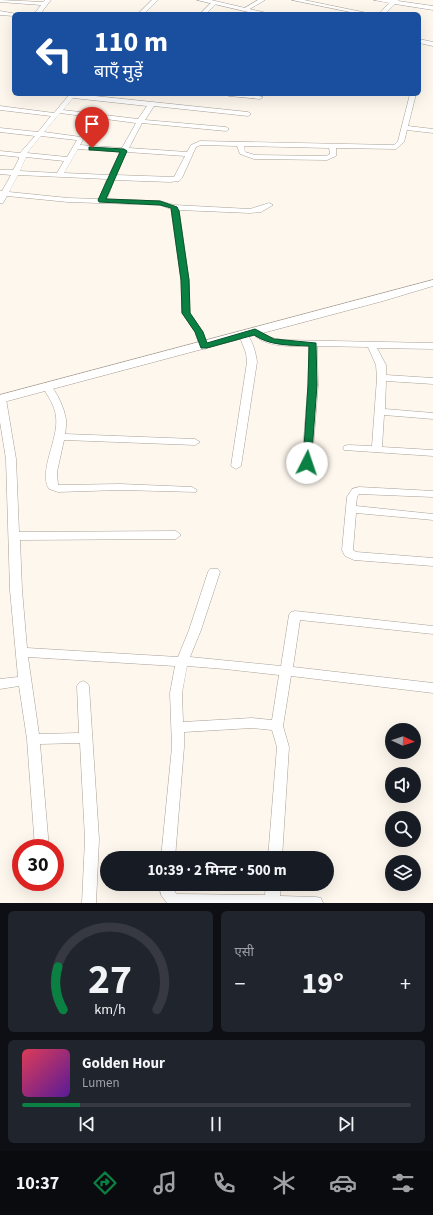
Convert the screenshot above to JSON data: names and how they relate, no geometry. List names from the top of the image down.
{
  "north": "right",
  "page": {
    "turn": ["110 m", "बाएँ मुड़ें"],
    "limit": "30",
    "trip": "10:39 · 2 मिनट · 500 m",
    "tile": "एसी",
    "heat": ["−", "19°", "+"],
    "song": ["Golden Hour", "Lumen"],
    "tabs": "10:37",
    "gauge": ["27", "km/h"]
  }
}
